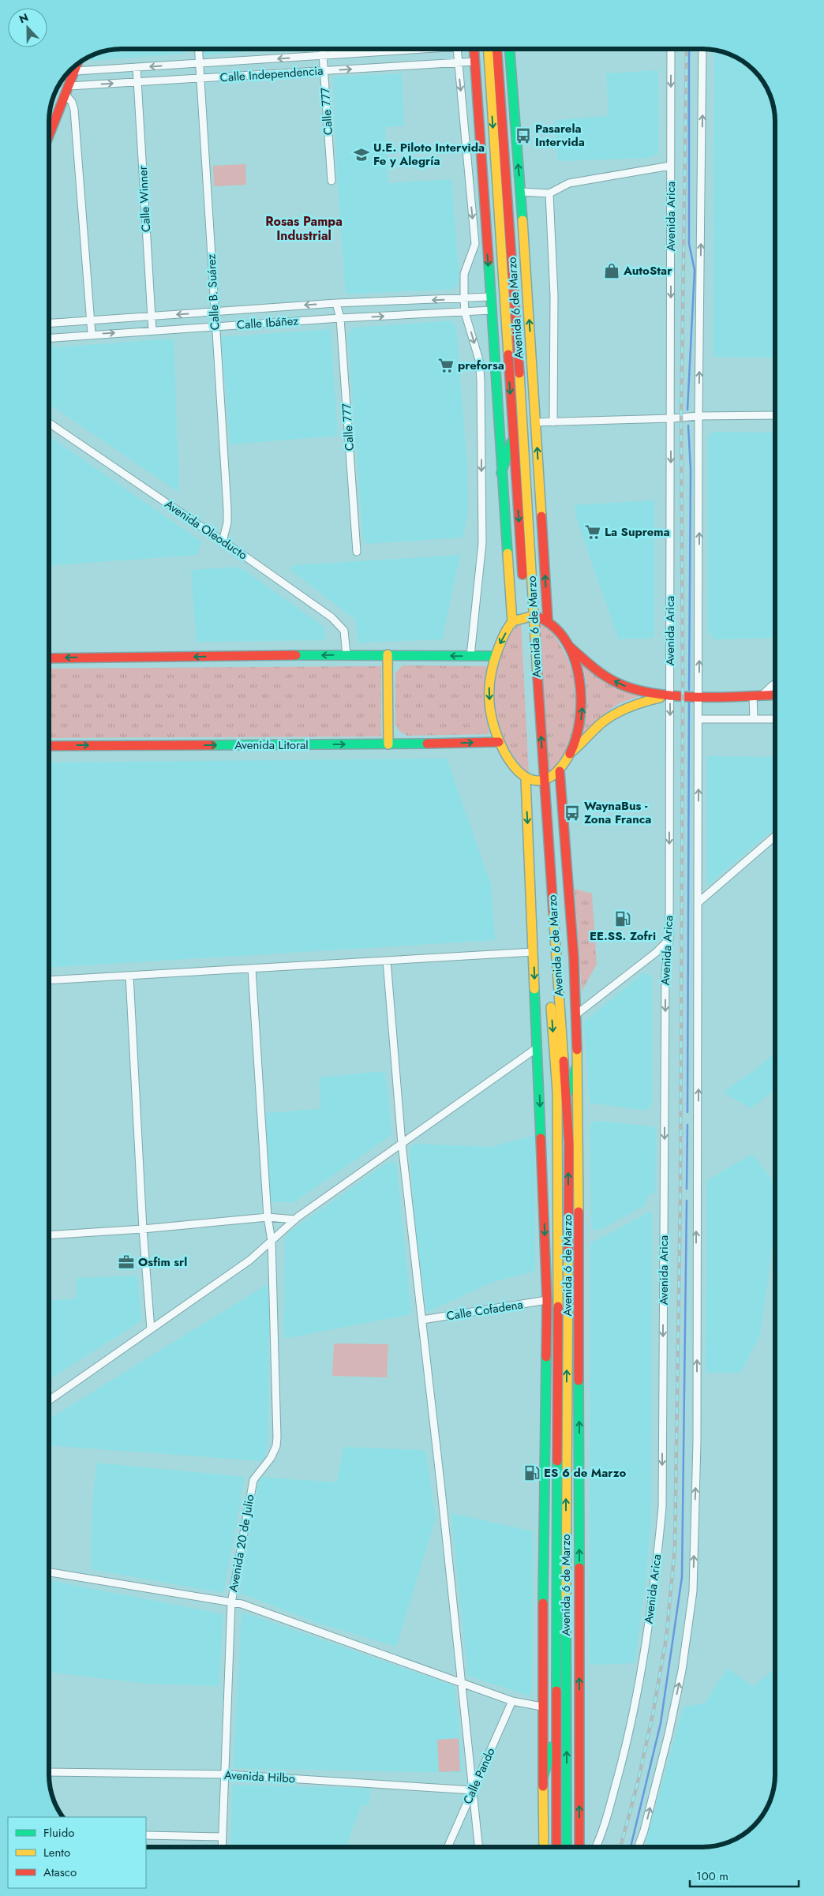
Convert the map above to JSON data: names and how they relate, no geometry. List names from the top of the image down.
{
  "streets": {
    "main road": ["Avenida 6 de Marzo", "Avenida Litoral"],
    "street": [
      "Calle Independencia",
      "Calle 777",
      "Calle Winner",
      "Avenida Arica",
      "Calle B. Suárez",
      "Calle Ibáñez",
      "Avenida Oleoducto",
      "Calle Cofadena",
      "Avenida 20 de Julio",
      "Calle Pando",
      "Avenida Hilbo"
    ]
  },
  "crossings": [
    ["Calle Independencia", "Calle 777"],
    ["Calle Independencia", "Calle Winner"],
    ["Calle Independencia", "Calle B. Suárez"],
    ["Calle Independencia", "Avenida 6 de Marzo"],
    ["Calle 777", "Calle Ibáñez"],
    ["Calle Winner", "Calle Ibáñez"],
    ["Calle B. Suárez", "Calle Ibáñez"],
    ["Calle B. Suárez", "Avenida Oleoducto"],
    ["Avenida 6 de Marzo", "Calle Ibáñez"],
    ["Avenida 6 de Marzo", "Calle Cofadena"],
    ["Avenida 20 de Julio", "Avenida Hilbo"],
    ["Calle Pando", "Avenida Hilbo"]
  ],
  "one_way": ["Avenida Litoral"],
  "districts": ["Rosas Pampa Industrial"],
  "places": {
    "bus stop": ["Pasarela Intervida", "WaynaBus - Zona Franca"],
    "school or university": ["U.E. Piloto Intervida Fe y Alegría"],
    "shop": ["AutoStar"],
    "supermarket": ["preforsa", "La Suprema"],
    "fuel station": ["EE.SS. Zofri", "ES 6 de Marzo"],
    "office": ["Osfim srl"]
  },
  "legend": ["Fluido", "Lento", "Atasco"],
  "scale_bar": "100 m",
  "north": "top"
}
